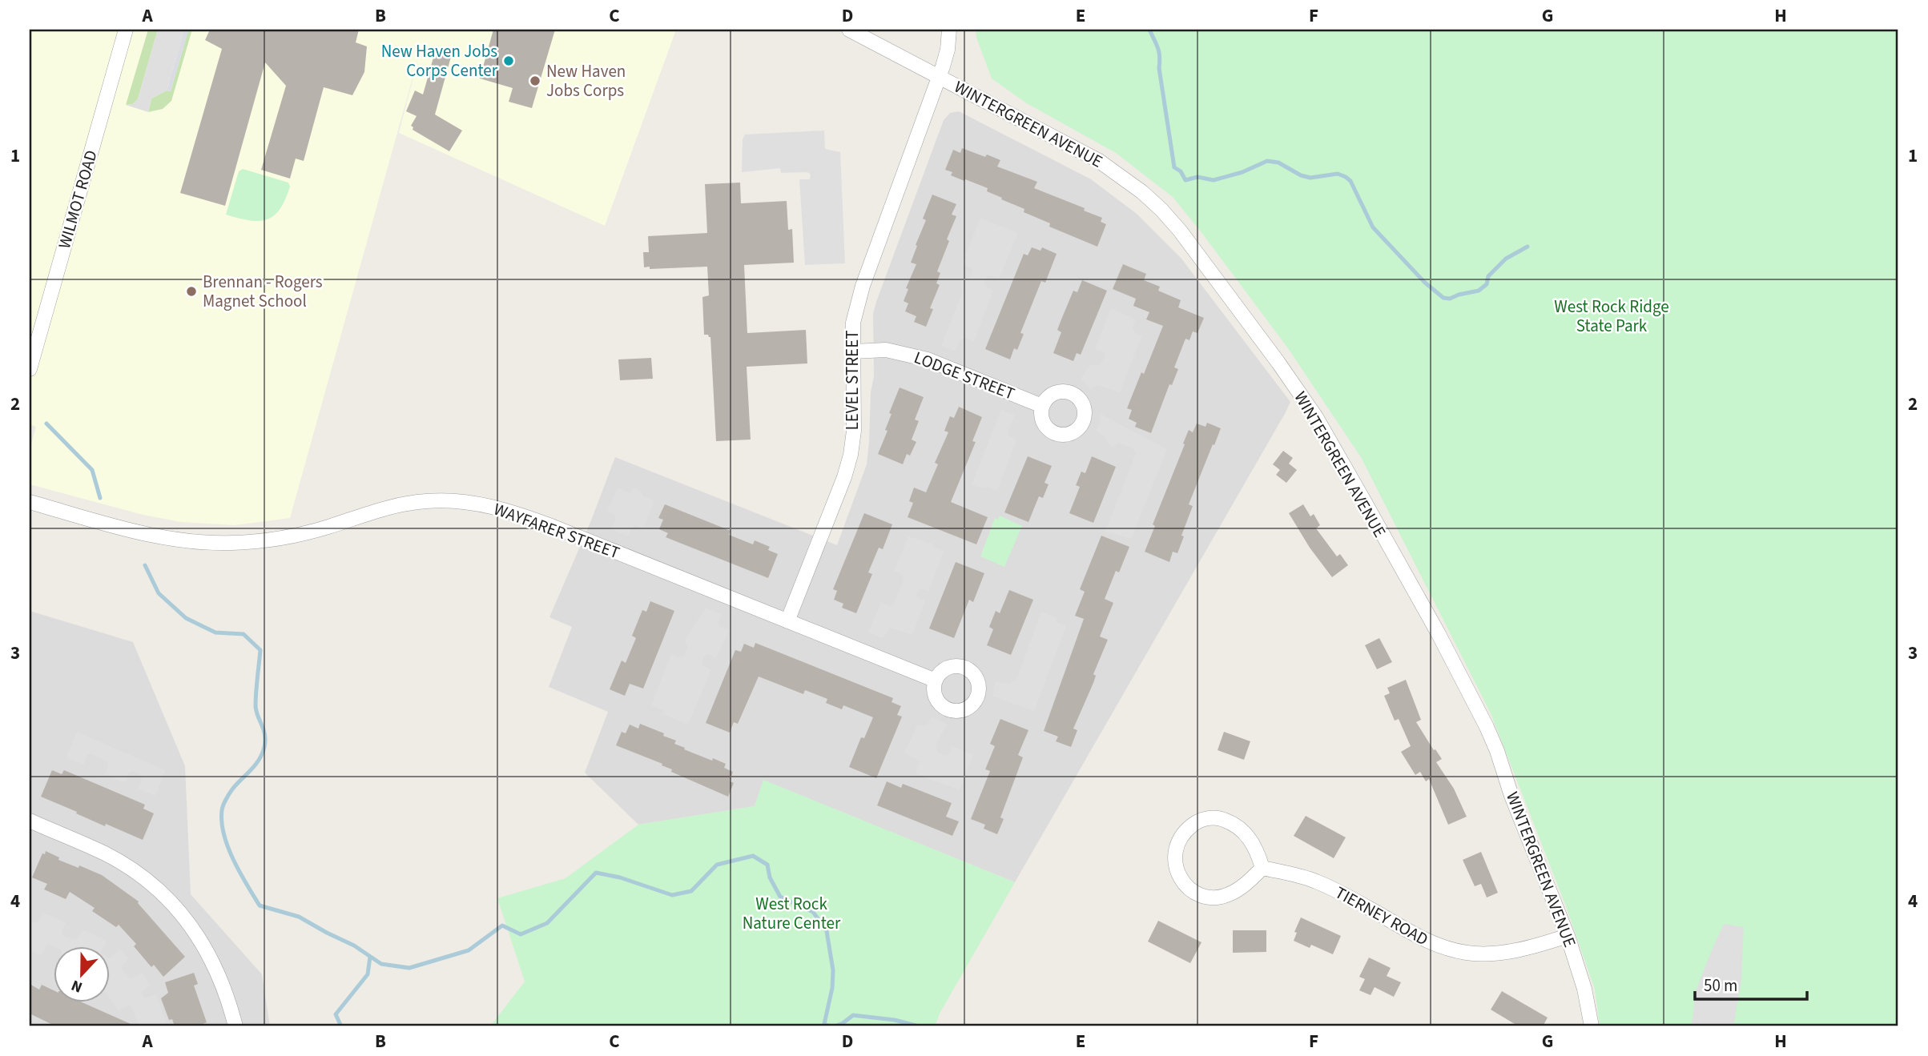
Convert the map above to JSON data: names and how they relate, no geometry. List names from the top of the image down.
{
  "streets": {
    "street": [
      "WINTERGREEN AVENUE",
      "WILMOT ROAD",
      "LODGE STREET",
      "LEVEL STREET",
      "WAYFARER STREET",
      "TIERNEY ROAD"
    ]
  },
  "crossings": [
    ["WINTERGREEN AVENUE", "LEVEL STREET"],
    ["WINTERGREEN AVENUE", "TIERNEY ROAD"],
    ["LODGE STREET", "LEVEL STREET"],
    ["LEVEL STREET", "WAYFARER STREET"]
  ],
  "parks": ["West Rock Ridge State Park", "West Rock Nature Center"],
  "places": ["New Haven Jobs Corps Center", "New Haven Jobs Corps", "Brennan - Rogers Magnet School"],
  "scale_bar": "50 m",
  "north": "bottom",
  "grid": {
    "columns": [
      "A",
      "B",
      "C",
      "D",
      "E",
      "F",
      "G",
      "H"
    ],
    "rows": [
      "1",
      "2",
      "3",
      "4"
    ]
  }
}
